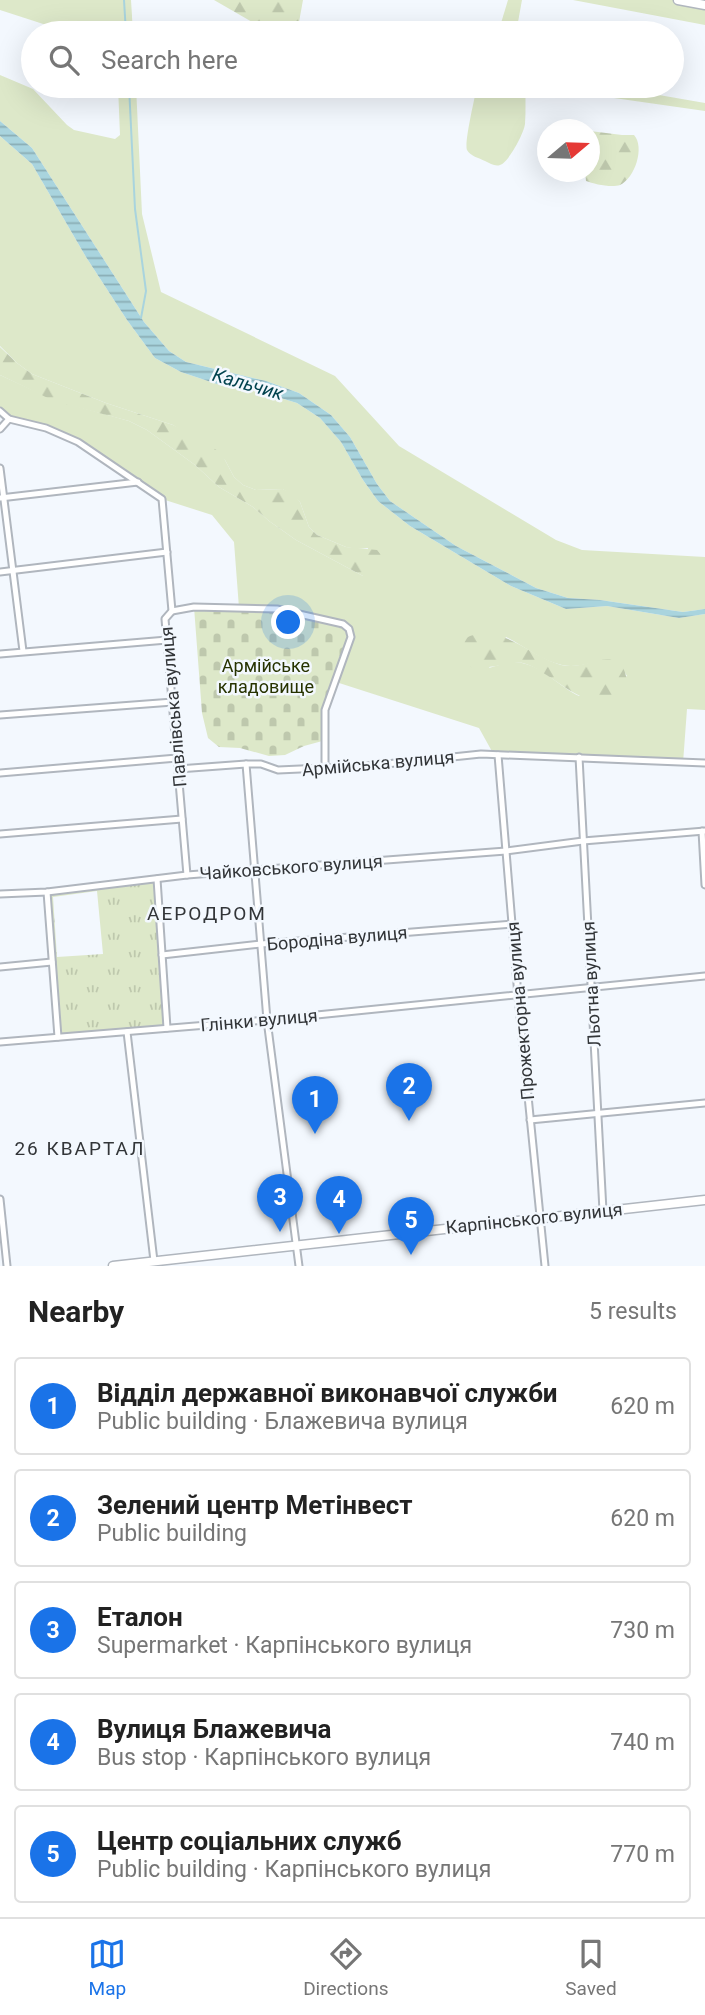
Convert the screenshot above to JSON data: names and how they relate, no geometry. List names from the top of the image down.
{
  "streets": {
    "street": [
      "Павлівська вулиця",
      "Армійська вулиця",
      "Чайковського вулиця",
      "Бородіна вулиця",
      "Льотна вулиця",
      "Прожекторна вулиця",
      "Глінки вулиця",
      "Карпінського вулиця"
    ]
  },
  "crossings": [
    ["Павлівська вулиця", "Армійська вулиця"],
    ["Павлівська вулиця", "Чайковського вулиця"],
    ["Армійська вулиця", "Льотна вулиця"],
    ["Армійська вулиця", "Прожекторна вулиця"],
    ["Чайковського вулиця", "Льотна вулиця"],
    ["Чайковського вулиця", "Прожекторна вулиця"],
    ["Бородіна вулиця", "Прожекторна вулиця"],
    ["Льотна вулиця", "Глінки вулиця"],
    ["Льотна вулиця", "Карпінського вулиця"],
    ["Прожекторна вулиця", "Глінки вулиця"],
    ["Прожекторна вулиця", "Карпінського вулиця"]
  ],
  "districts": ["АЕРОДРОМ", "26 КВАРТАЛ"],
  "water": ["Кальчик"],
  "parks": ["Армійське кладовище"],
  "north": "right",
  "page": {
    "search": "Search here",
    "pins": [
      "2",
      "1",
      "3",
      "4",
      "5"
    ],
    "heading": ["Nearby", "5 results"],
    "list": [
      {
        "mark": "1",
        "name": "Відділ державної виконавчої служби",
        "note": "Public building · Блажевича вулиця",
        "value": "620 m"
      },
      {
        "mark": "2",
        "name": "Зелений центр Метінвест",
        "note": "Public building",
        "value": "620 m"
      },
      {
        "mark": "3",
        "name": "Еталон",
        "note": "Supermarket · Карпінського вулиця",
        "value": "730 m"
      },
      {
        "mark": "4",
        "name": "Вулиця Блажевича",
        "note": "Bus stop · Карпінського вулиця",
        "value": "740 m"
      },
      {
        "mark": "5",
        "name": "Центр соціальних служб",
        "note": "Public building · Карпінського вулиця",
        "value": "770 m"
      }
    ],
    "nav": ["Map", "Directions", "Saved"]
  }
}
